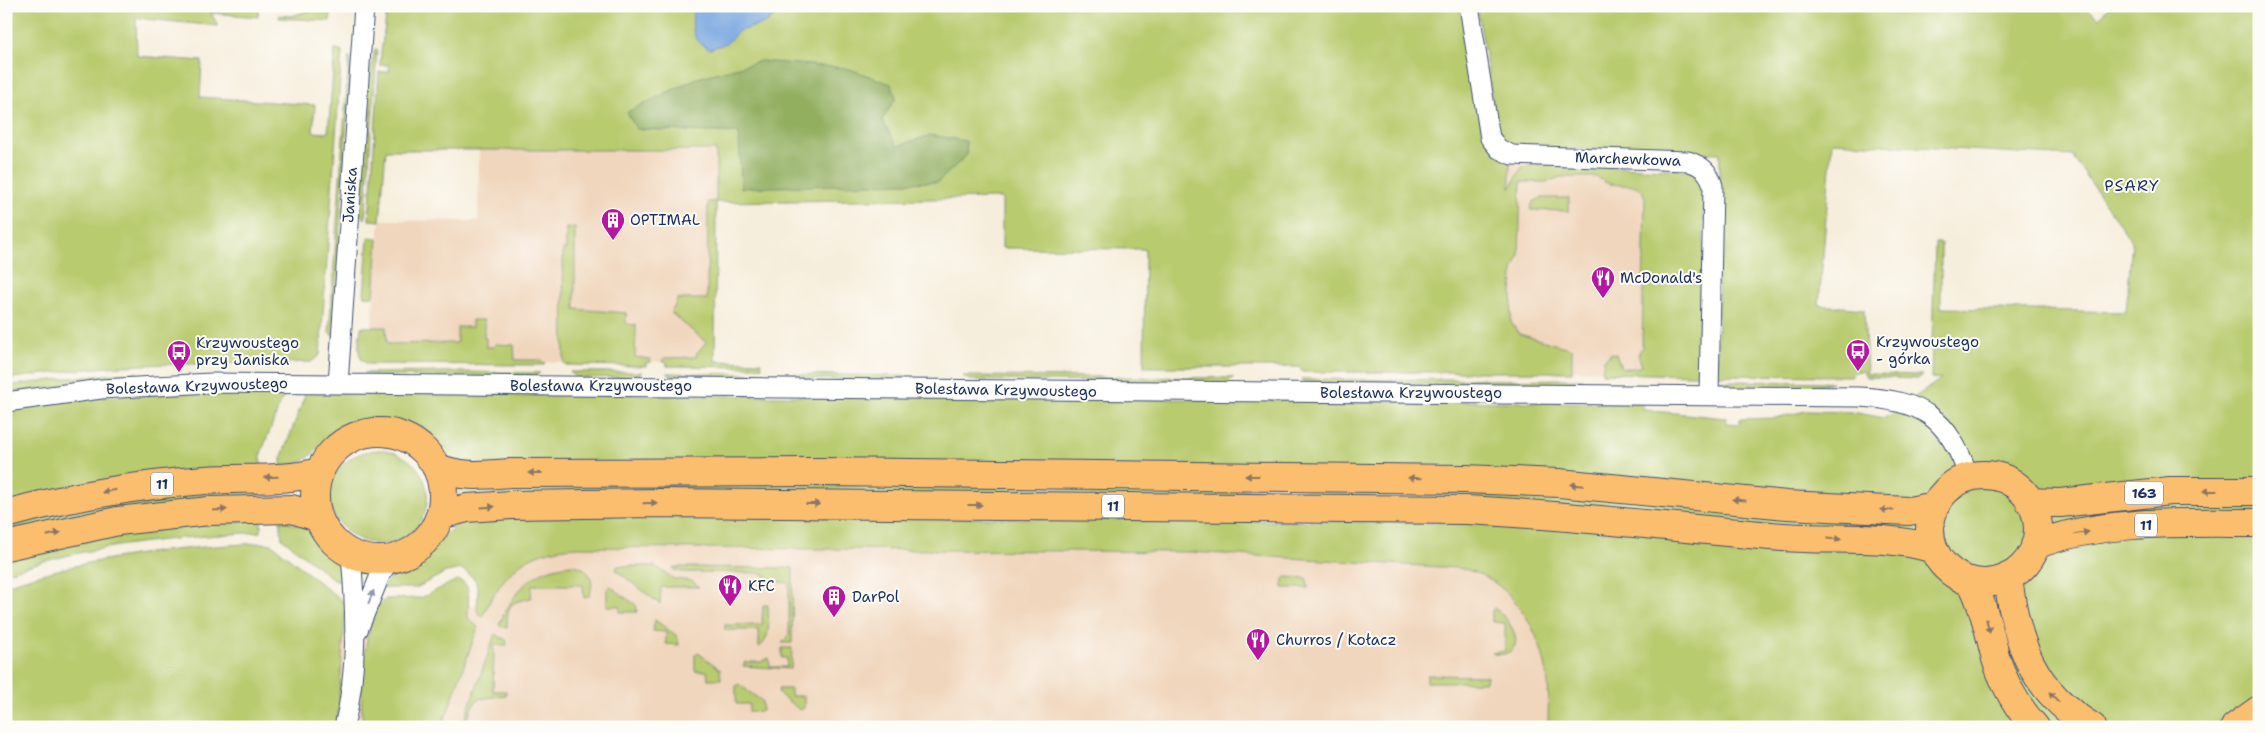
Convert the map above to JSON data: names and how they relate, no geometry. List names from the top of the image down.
{
  "streets": {
    "main road": ["11", "163"],
    "street": ["Marchewkowa", "Janiska", "Bolesława Krzywoustego"]
  },
  "crossings": [
    ["Marchewkowa", "Bolesława Krzywoustego"],
    ["Janiska", "Bolesława Krzywoustego"],
    ["Bolesława Krzywoustego", "11"],
    ["Bolesława Krzywoustego", "163"],
    ["11", "163"]
  ],
  "districts": ["PSARY"],
  "places": {
    "building": ["OPTIMAL", "DarPol"],
    "restaurant": ["McDonald's", "KFC", "Churros / Kołacz"],
    "bus stop": ["Krzywoustego - górka", "Krzywoustego przy Janiska"]
  }
}
